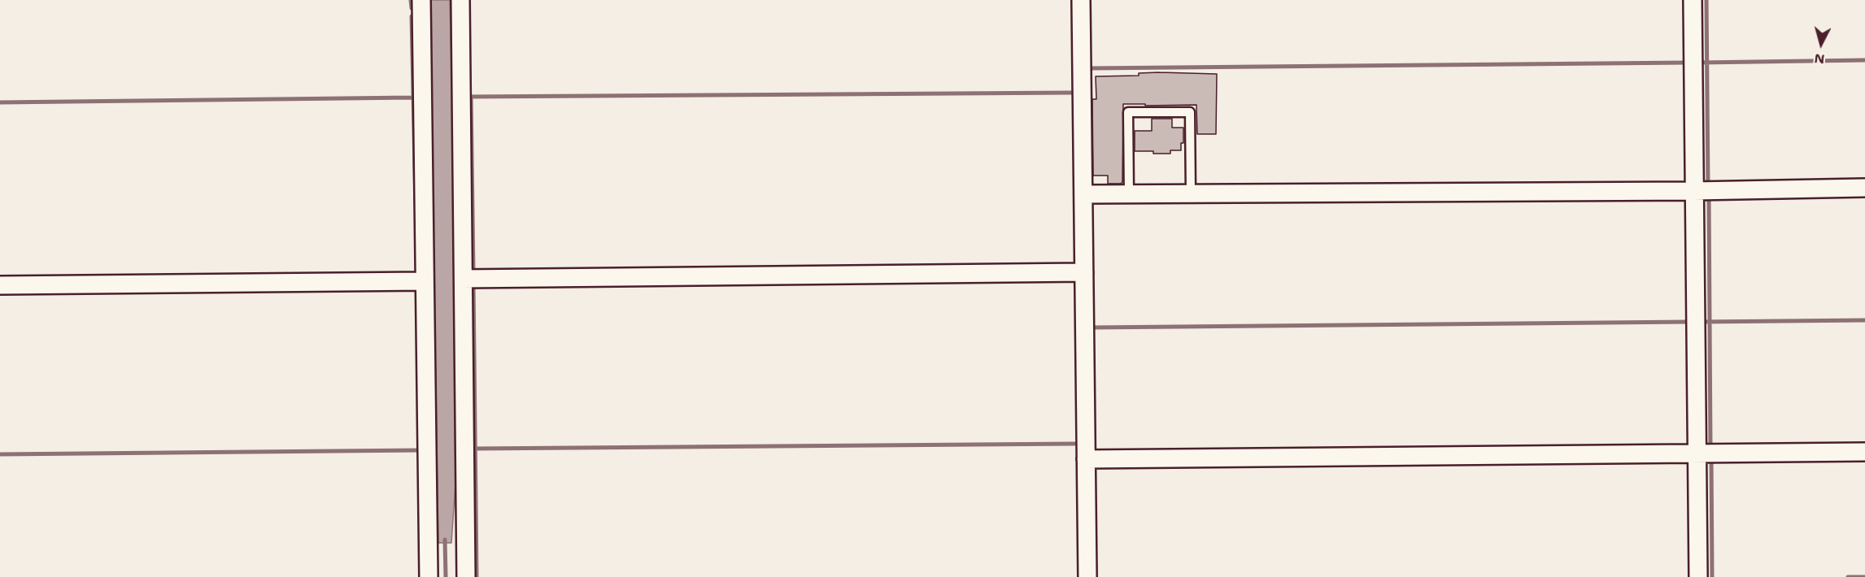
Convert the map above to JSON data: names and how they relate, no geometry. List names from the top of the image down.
{
  "north": "bottom"
}
